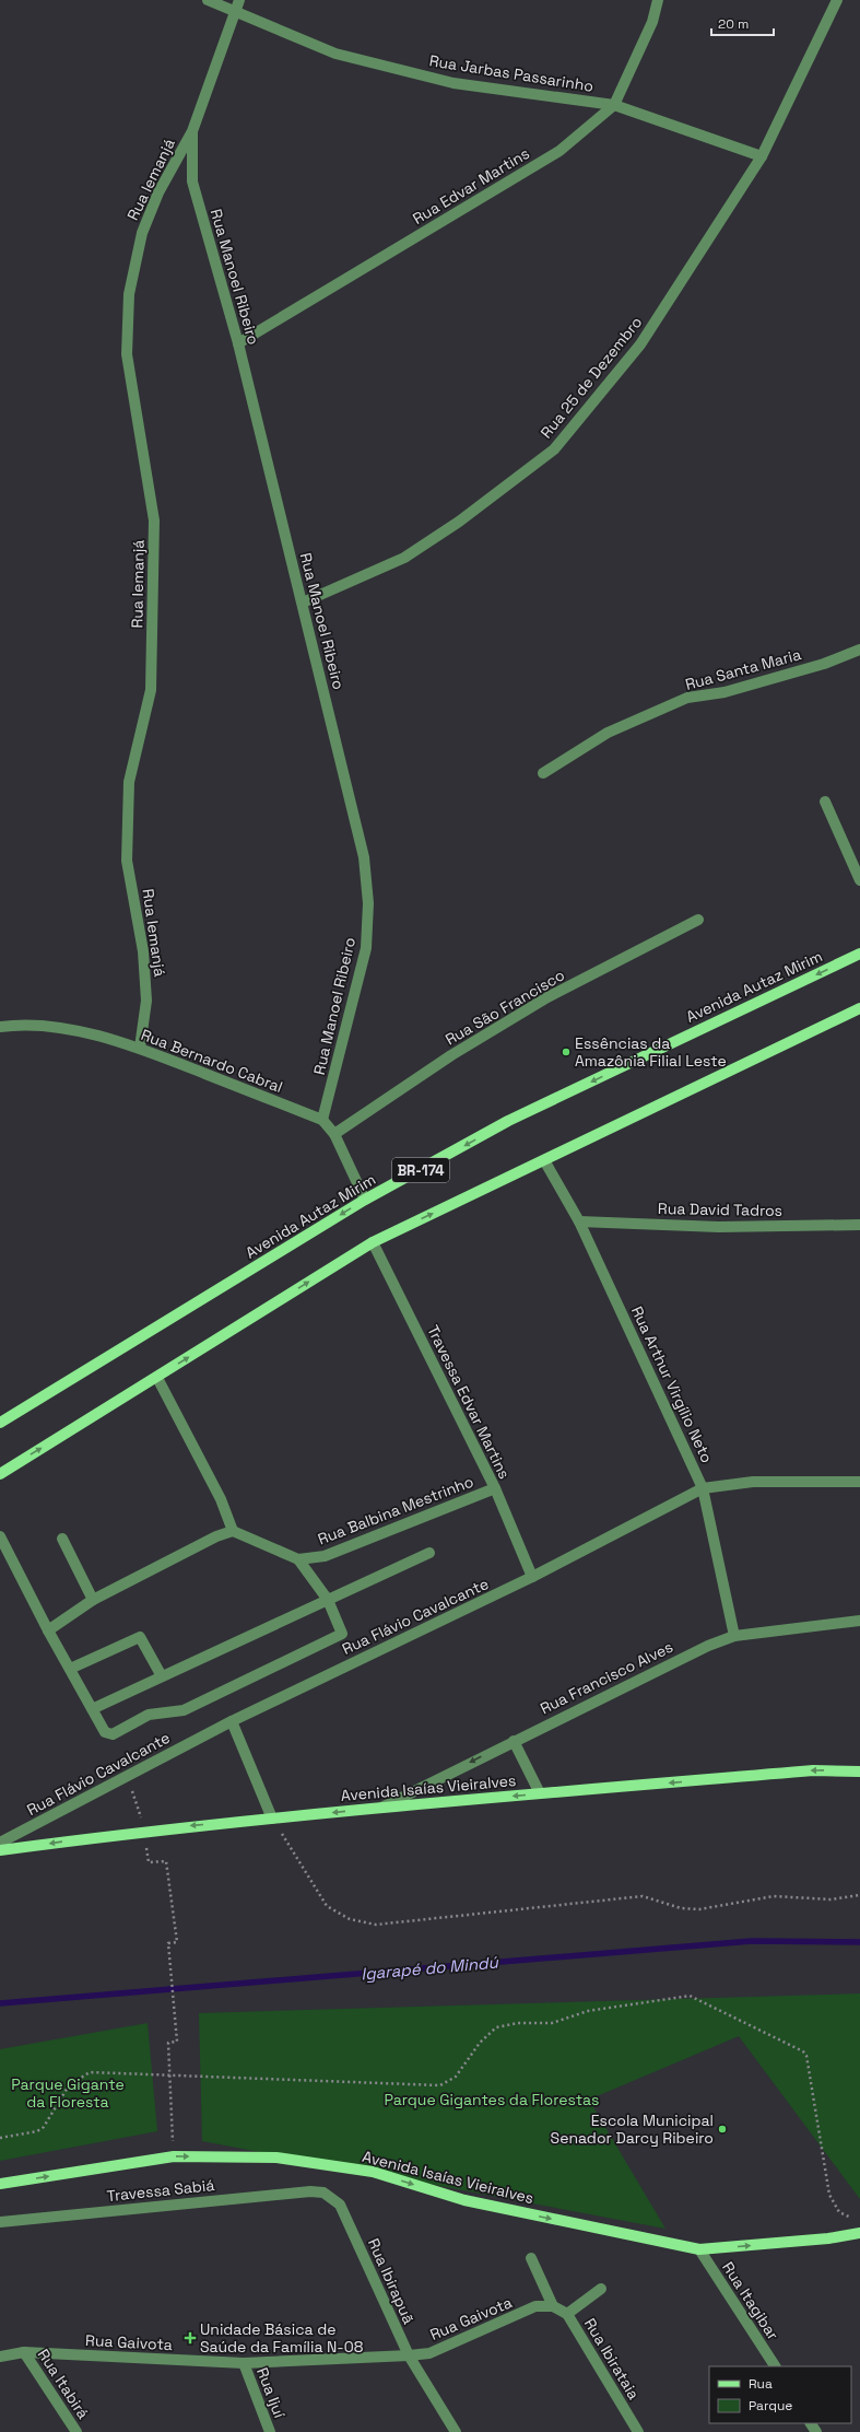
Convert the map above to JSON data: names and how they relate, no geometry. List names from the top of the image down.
{
  "streets": {
    "main road": ["Avenida Autaz Mirim", "BR-174", "Avenida Isaías Vieiralves"],
    "street": [
      "Rua Jarbas Passarinho",
      "Rua Iemanjá",
      "Rua Edvar Martins",
      "Rua Manoel Ribeiro",
      "Rua 25 de Dezembro",
      "Rua Santa Maria",
      "Rua São Francisco",
      "Rua Bernardo Cabral",
      "Rua David Tadros",
      "Rua Arthur Virgílio Neto",
      "Travessa Edvar Martins",
      "Rua Balbina Mestrinho",
      "Rua Flávio Cavalcante",
      "Rua Francisco Alves",
      "Travessa Sabiá",
      "Rua Ibirapuã",
      "Rua Itagibar",
      "Rua Gaivota",
      "Rua Ibirataia",
      "Rua Itabirá",
      "Rua Ijuí"
    ]
  },
  "crossings": [
    ["Rua Jarbas Passarinho", "Rua Edvar Martins"],
    ["Rua Jarbas Passarinho", "Rua 25 de Dezembro"],
    ["Rua Iemanjá", "Rua Manoel Ribeiro"],
    ["Rua Iemanjá", "Rua Bernardo Cabral"],
    ["Rua Edvar Martins", "Rua Manoel Ribeiro"],
    ["Rua Manoel Ribeiro", "Rua 25 de Dezembro"],
    ["Rua Manoel Ribeiro", "Rua Bernardo Cabral"],
    ["Avenida Autaz Mirim", "Rua Bernardo Cabral"],
    ["Rua São Francisco", "Rua Bernardo Cabral"],
    ["BR-174", "Rua Arthur Virgílio Neto"],
    ["BR-174", "Travessa Edvar Martins"],
    ["Rua David Tadros", "Rua Arthur Virgílio Neto"],
    ["Rua Arthur Virgílio Neto", "Rua Flávio Cavalcante"],
    ["Rua Arthur Virgílio Neto", "Rua Francisco Alves"],
    ["Travessa Edvar Martins", "Rua Balbina Mestrinho"],
    ["Travessa Edvar Martins", "Rua Flávio Cavalcante"],
    ["Rua Francisco Alves", "Avenida Isaías Vieiralves"],
    ["Avenida Isaías Vieiralves", "Rua Itagibar"],
    ["Travessa Sabiá", "Rua Ibirapuã"],
    ["Rua Ibirapuã", "Rua Gaivota"],
    ["Rua Gaivota", "Rua Ibirataia"],
    ["Rua Gaivota", "Rua Itabirá"],
    ["Rua Gaivota", "Rua Ijuí"]
  ],
  "water": ["Igarapé do Mindú"],
  "parks": ["Parque Gigante da Floresta", "Parque Gigantes da Florestas"],
  "places": {
    "other": ["Essências da Amazônia Filial Leste", "Escola Municipal Senador Darcy Ribeiro"],
    "health": ["Unidade Básica de Saúde da Família N-08"]
  },
  "legend": ["Rua", "Parque"],
  "scale_bar": "20 m"
}
